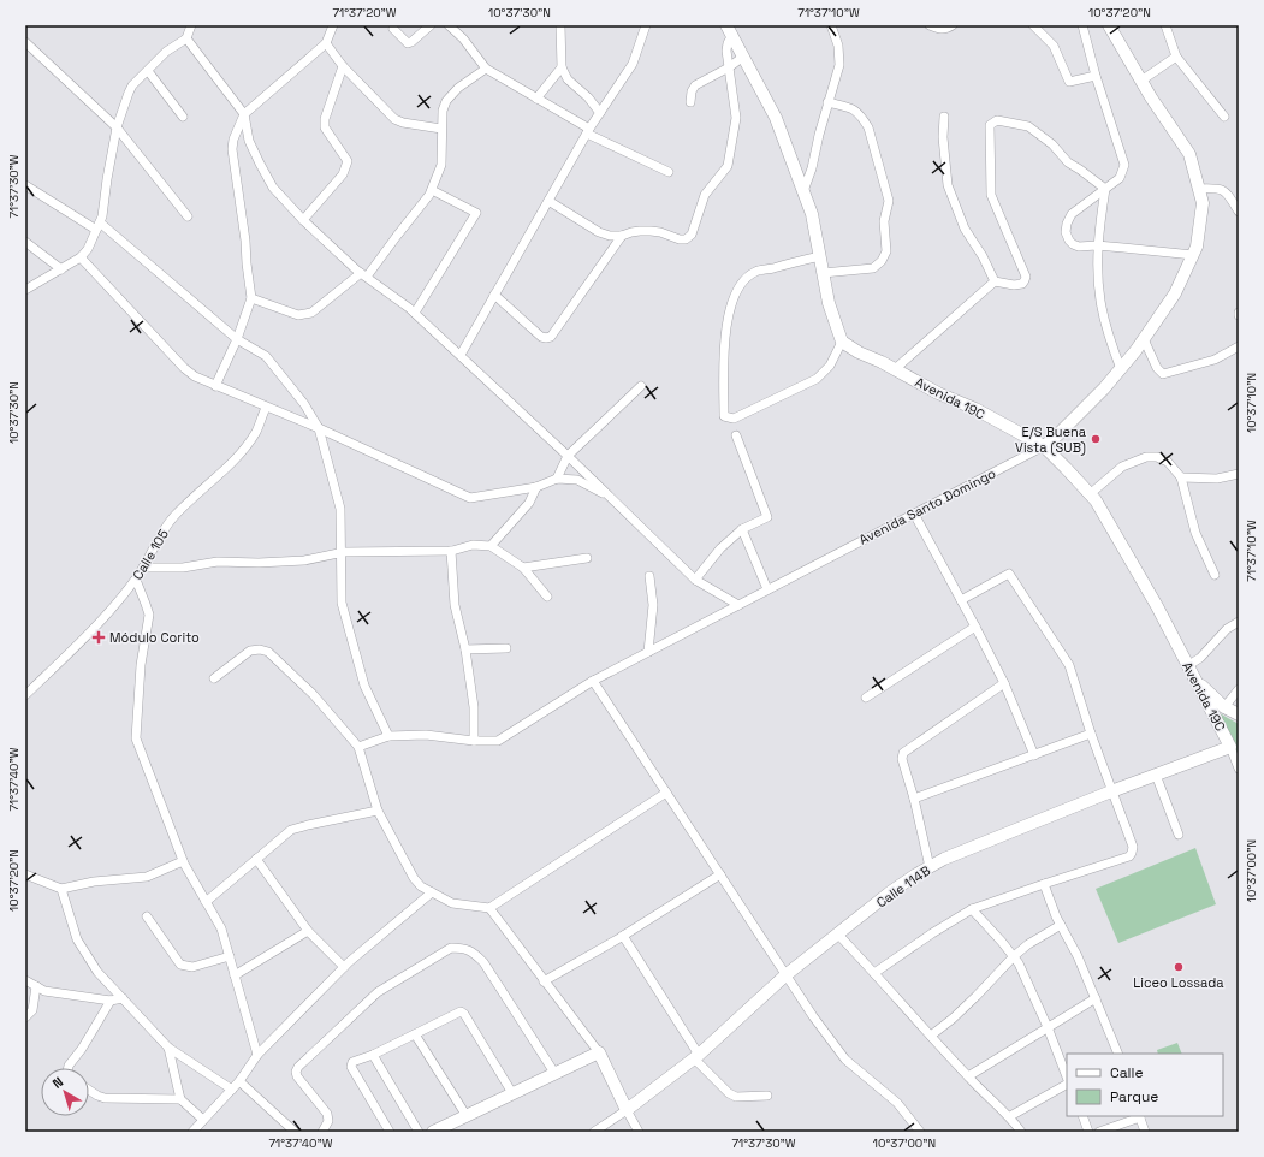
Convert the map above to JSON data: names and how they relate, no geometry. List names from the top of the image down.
{
  "streets": {
    "street": [
      "Avenida 19C",
      "Avenida Santo Domingo",
      "Calle 105",
      "Calle 114B"
    ]
  },
  "crossings": [
    ["Avenida 19C", "Avenida Santo Domingo"],
    ["Avenida 19C", "Calle 114B"]
  ],
  "places": {
    "other": ["E/S Buena Vista (SUB)", "Liceo Lossada"],
    "health": ["Módulo Corito"]
  },
  "legend": ["Calle", "Parque"],
  "north": "top left",
  "coordinates": [
    "71°37'20\"W",
    "10°37'30\"N",
    "71°37'10\"W",
    "10°37'20\"N",
    "71°37'30\"W",
    "10°37'10\"N",
    "71°37'40\"W",
    "10°37'00\"N"
  ]
}
